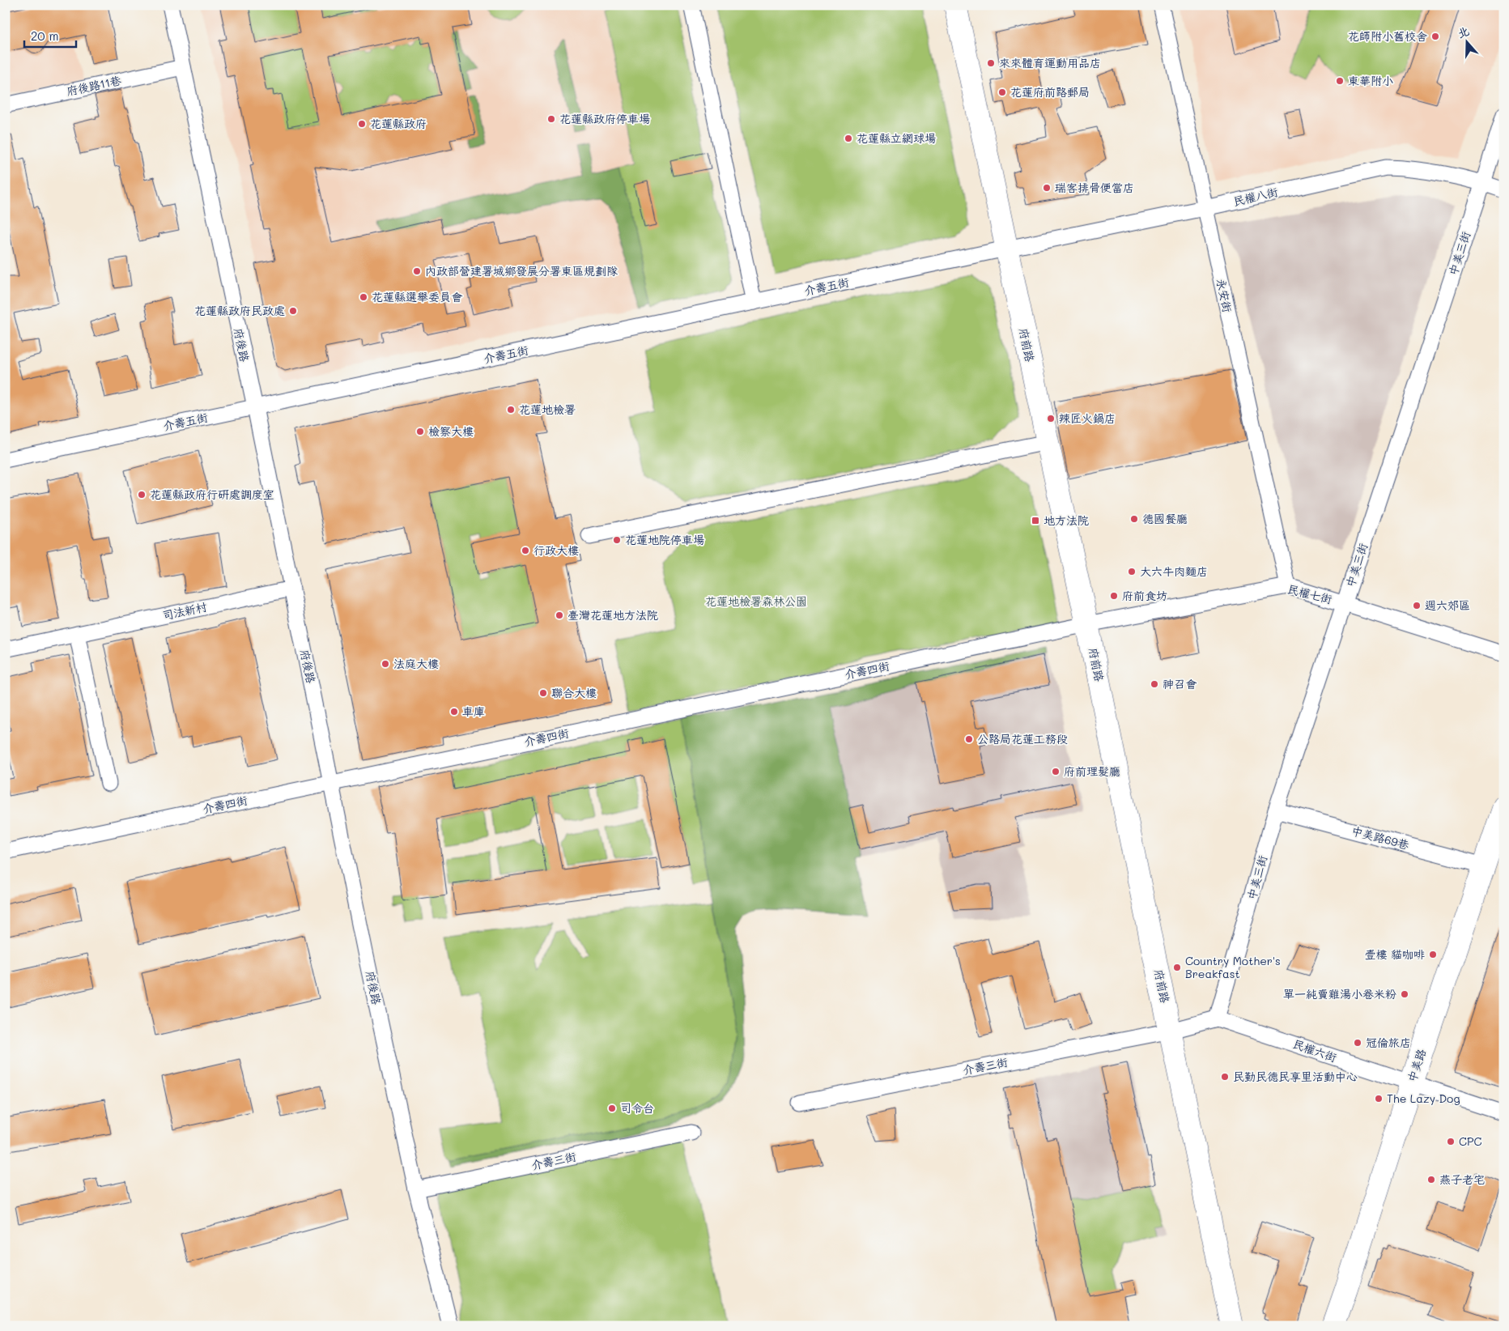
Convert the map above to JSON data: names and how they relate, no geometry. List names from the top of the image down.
{
  "streets": {
    "main road": ["府前路", "中美路"],
    "street": [
      "府後路11巷",
      "民權八街",
      "中美三街",
      "介壽五街",
      "永安街",
      "府後路",
      "民權七街",
      "司法新村",
      "介壽四街",
      "中美路69巷",
      "民權六街",
      "介壽三街"
    ]
  },
  "crossings": [
    ["府後路11巷", "府後路"],
    ["民權八街", "中美三街"],
    ["民權八街", "介壽五街"],
    ["民權八街", "永安街"],
    ["民權八街", "府前路"],
    ["中美三街", "民權七街"],
    ["中美三街", "中美路69巷"],
    ["中美三街", "民權六街"],
    ["介壽五街", "府後路"],
    ["介壽五街", "府前路"],
    ["永安街", "民權七街"],
    ["府後路", "司法新村"],
    ["府後路", "介壽四街"],
    ["府後路", "介壽三街"],
    ["府前路", "民權七街"],
    ["府前路", "介壽四街"],
    ["府前路", "介壽三街"],
    ["民權七街", "介壽四街"],
    ["中美路69巷", "中美路"],
    ["民權六街", "中美路"]
  ],
  "parks": ["花蓮地檢署森林公園"],
  "places": {
    "other": [
      "花師附小舊校舍",
      "來來體育運動用品店",
      "東華附小",
      "花蓮府前路郵局",
      "花蓮縣政府停車場",
      "花蓮縣政府",
      "花蓮縣立網球場",
      "瑞客排骨便當店",
      "內政部營建署城鄉發展分署東區規劃隊",
      "花蓮縣選舉委員會",
      "花蓮縣政府民政處",
      "花蓮地檢署",
      "辣匠火鍋店",
      "檢察大樓",
      "花蓮縣政府行研處調度室",
      "德國餐廳",
      "花蓮地院停車場",
      "行政大樓",
      "大六牛肉麵店",
      "府前食坊",
      "週六郊區",
      "臺灣花蓮地方法院",
      "法庭大樓",
      "神召會",
      "聯合大樓",
      "車庫",
      "公路局花蓮工務段",
      "府前理髮廳",
      "壹樓 貓咖啡",
      "Country Mother's Breakfast",
      "單一純賣雞湯小卷米粉",
      "冠倫旅店",
      "民勤民德民享里活動中心",
      "The Lazy Dog",
      "司令台",
      "CPC",
      "燕子老宅"
    ],
    "transit": ["地方法院"]
  },
  "scale_bar": "20 m",
  "north": "top"
}
